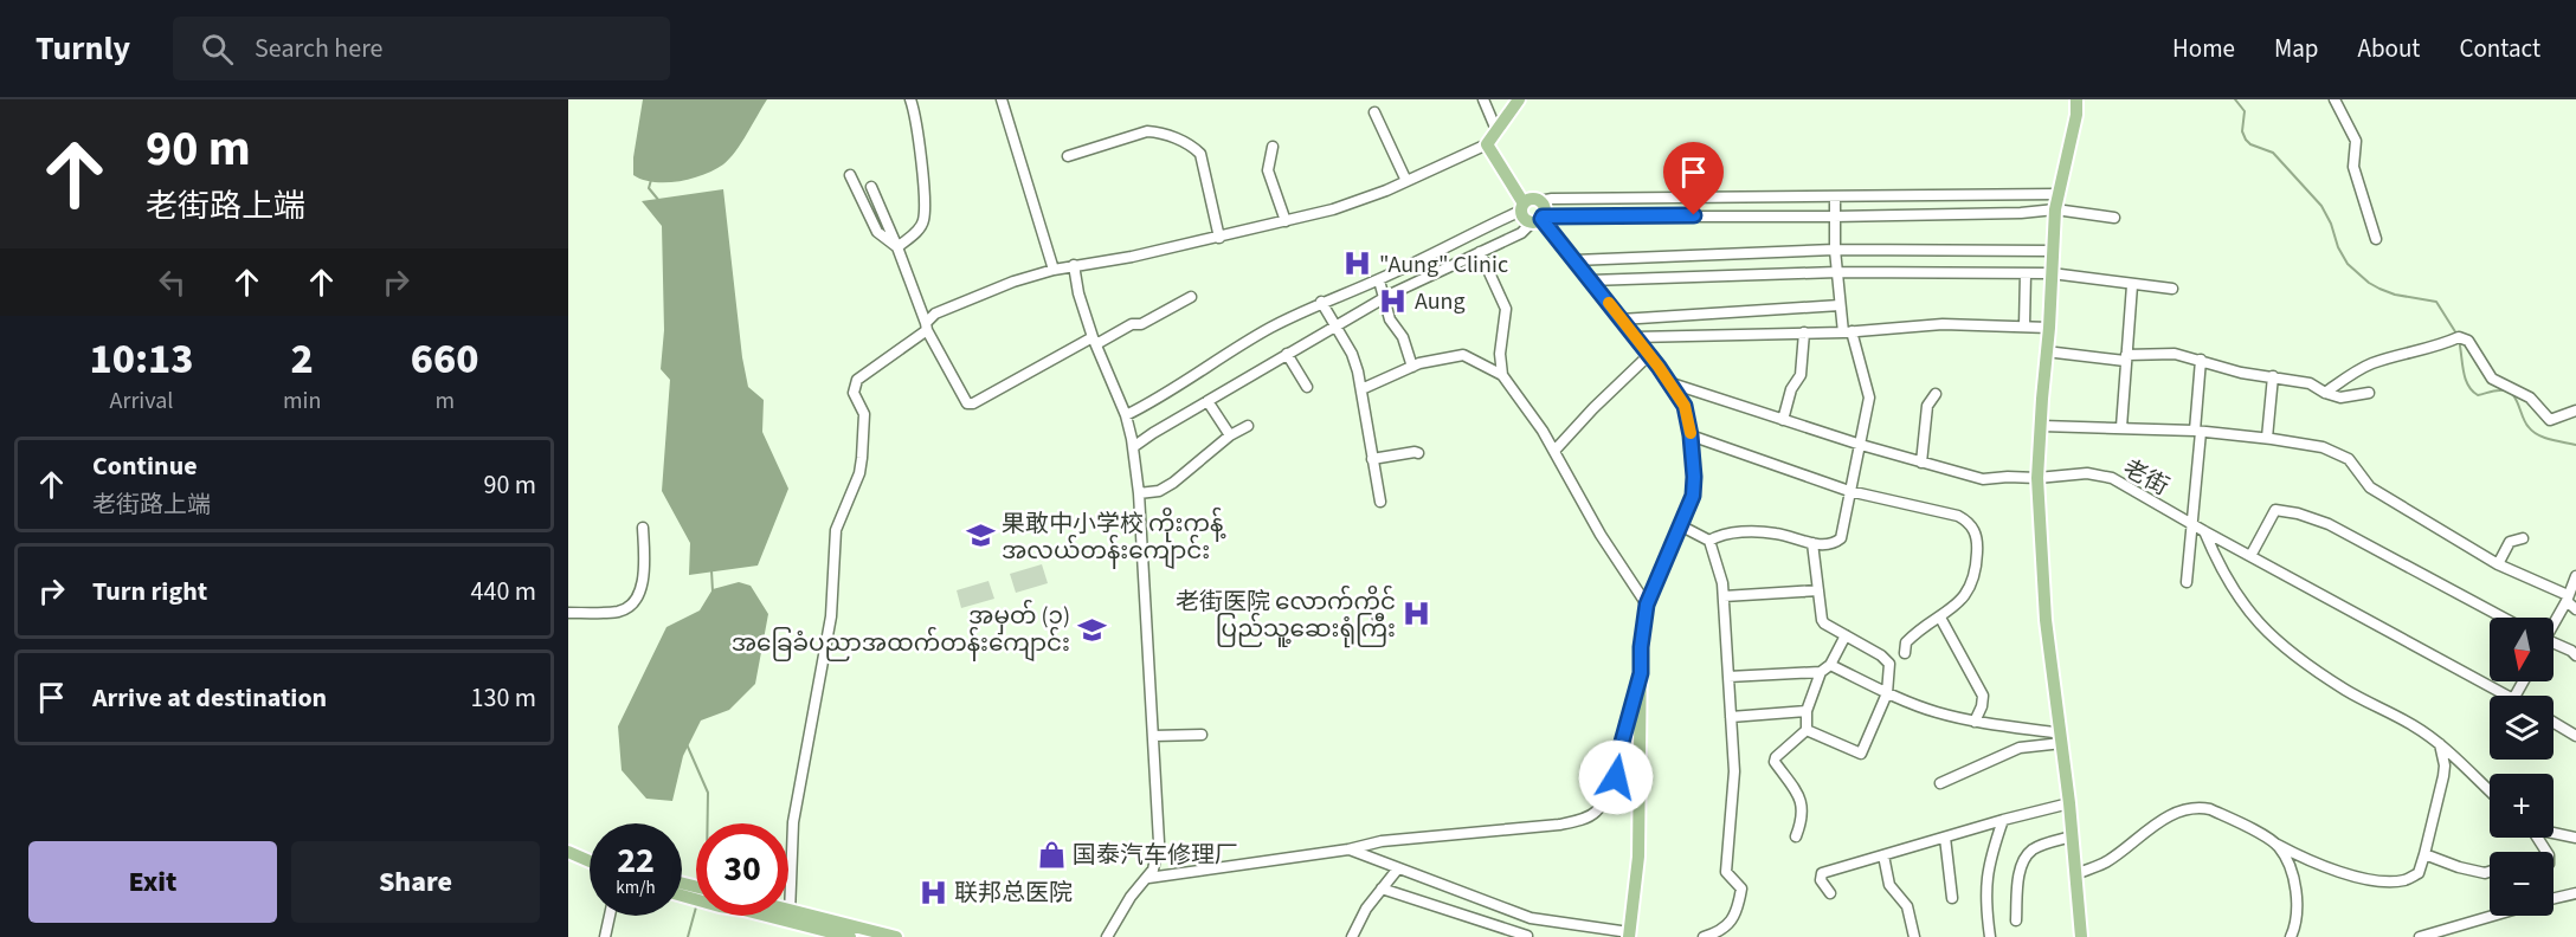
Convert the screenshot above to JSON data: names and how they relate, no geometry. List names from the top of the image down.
{
  "streets": {
    "street": ["老街"]
  },
  "places": {
    "hospital": [
      "\"Aung\" Clinic",
      "Aung",
      "老街医院 လောက်ကိုင် ပြည်သူ့ဆေးရုံကြီး",
      "联邦总医院"
    ],
    "school or university": ["果敢中小学校 ကိုးကန့် အလယ်တန်းကျောင်း", "အမှတ် (၁) အခြေခံပညာအထက်တန်းကျောင်း"],
    "shop": ["国泰汽车修理厂"]
  },
  "north": "bottom",
  "page": {
    "header": "Turnly",
    "search": "Search here",
    "nav": [
      "Home",
      "Map",
      "About",
      "Contact"
    ],
    "turn": ["90 m", "老街路上端"],
    "eta": [
      "10:13",
      "Arrival",
      "2",
      "min",
      "660",
      "m"
    ],
    "list": [
      {
        "name": "Continue",
        "note": "老街路上端",
        "value": "90 m"
      },
      {
        "name": "Turn right",
        "value": "440 m"
      },
      {
        "name": "Arrive at destination",
        "value": "130 m"
      }
    ],
    "map_buttons": ["+", "−"],
    "speed": "22 km/h",
    "limit": "30",
    "buttons": ["Exit", "Share"]
  }
}
